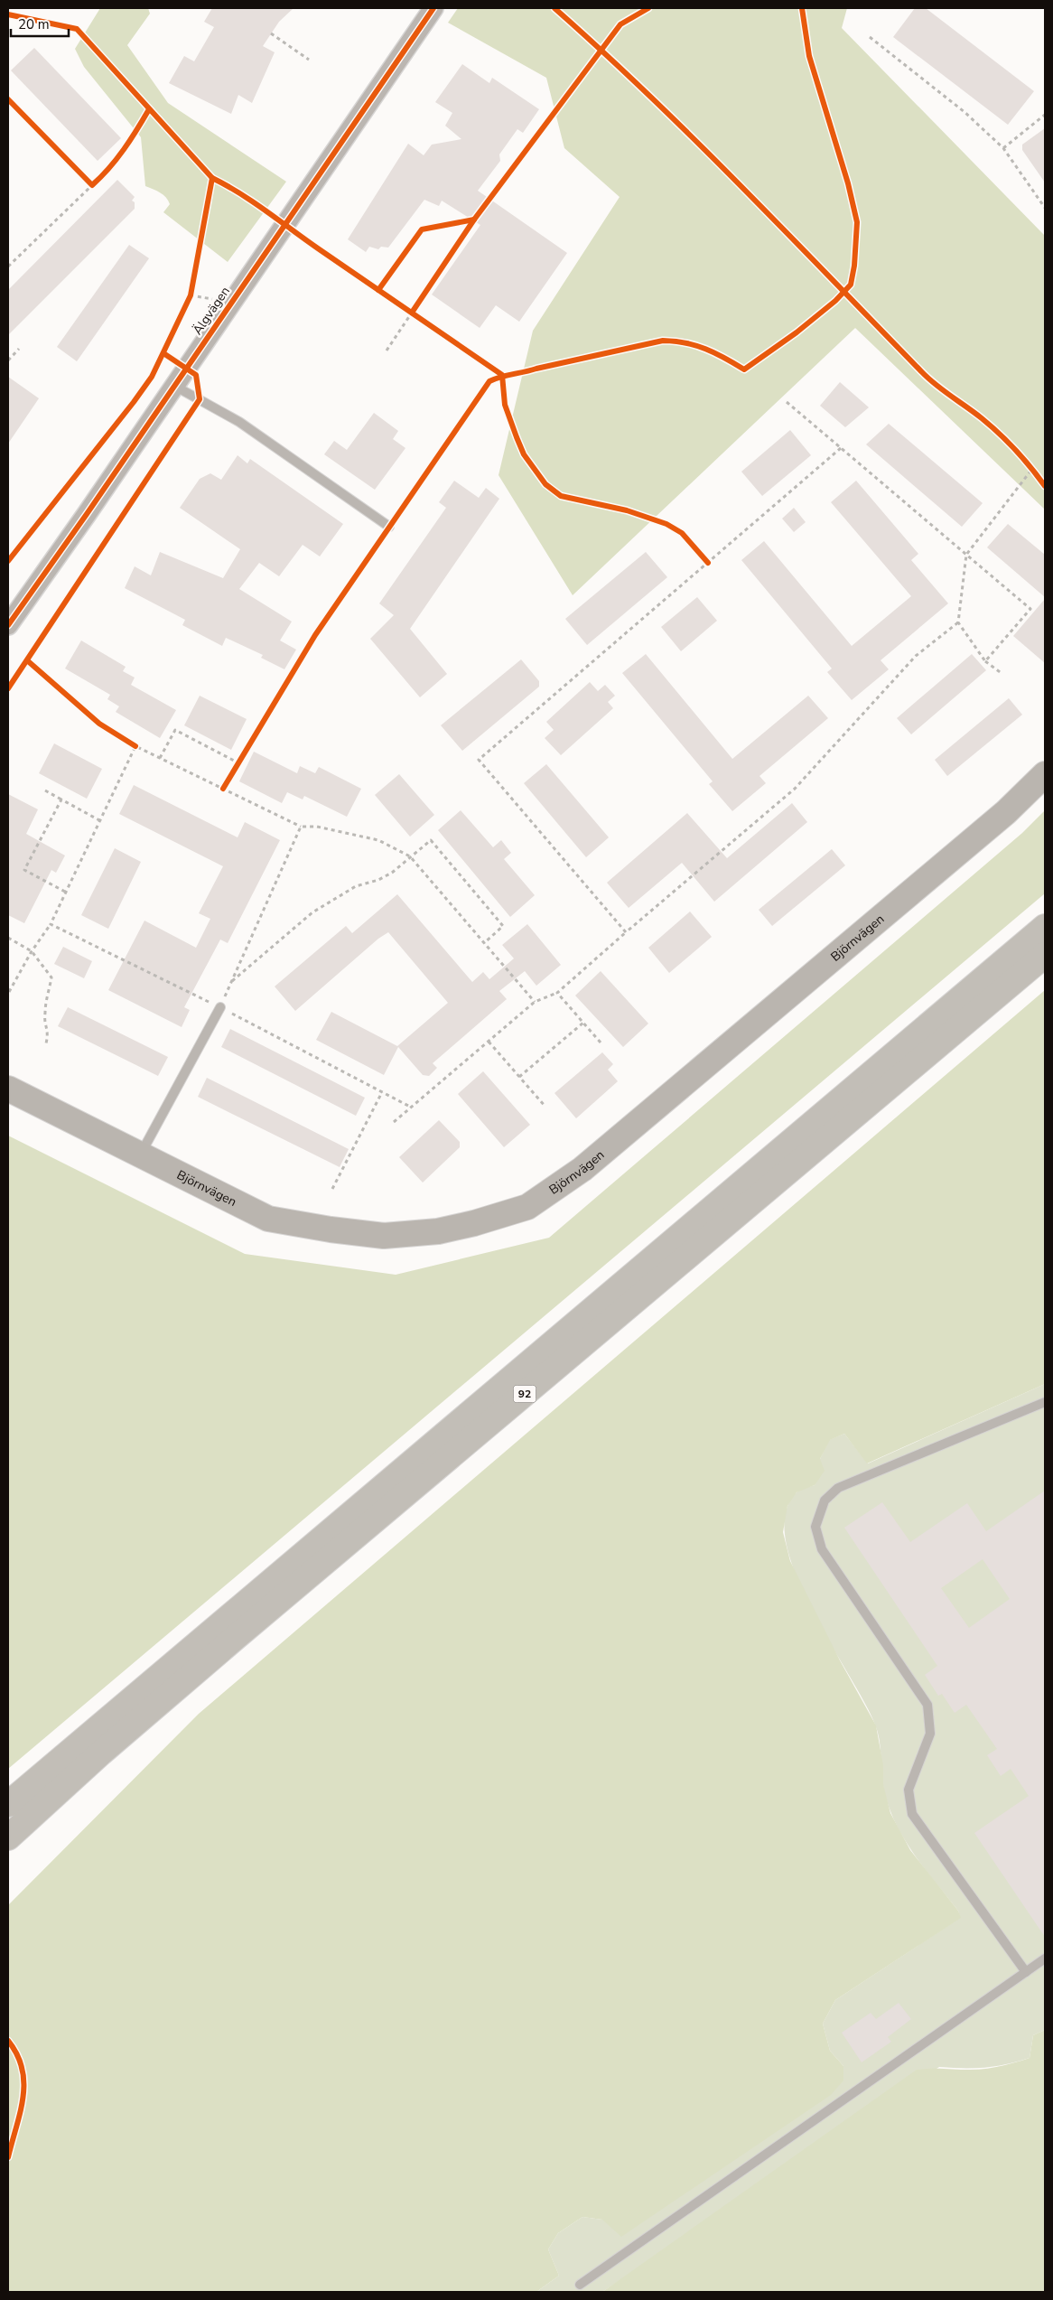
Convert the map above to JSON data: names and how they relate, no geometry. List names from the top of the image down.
{
  "streets": {
    "highway": ["92"],
    "street": ["Älgvägen", "Björnvägen"]
  },
  "scale_bar": "20 m"
}
